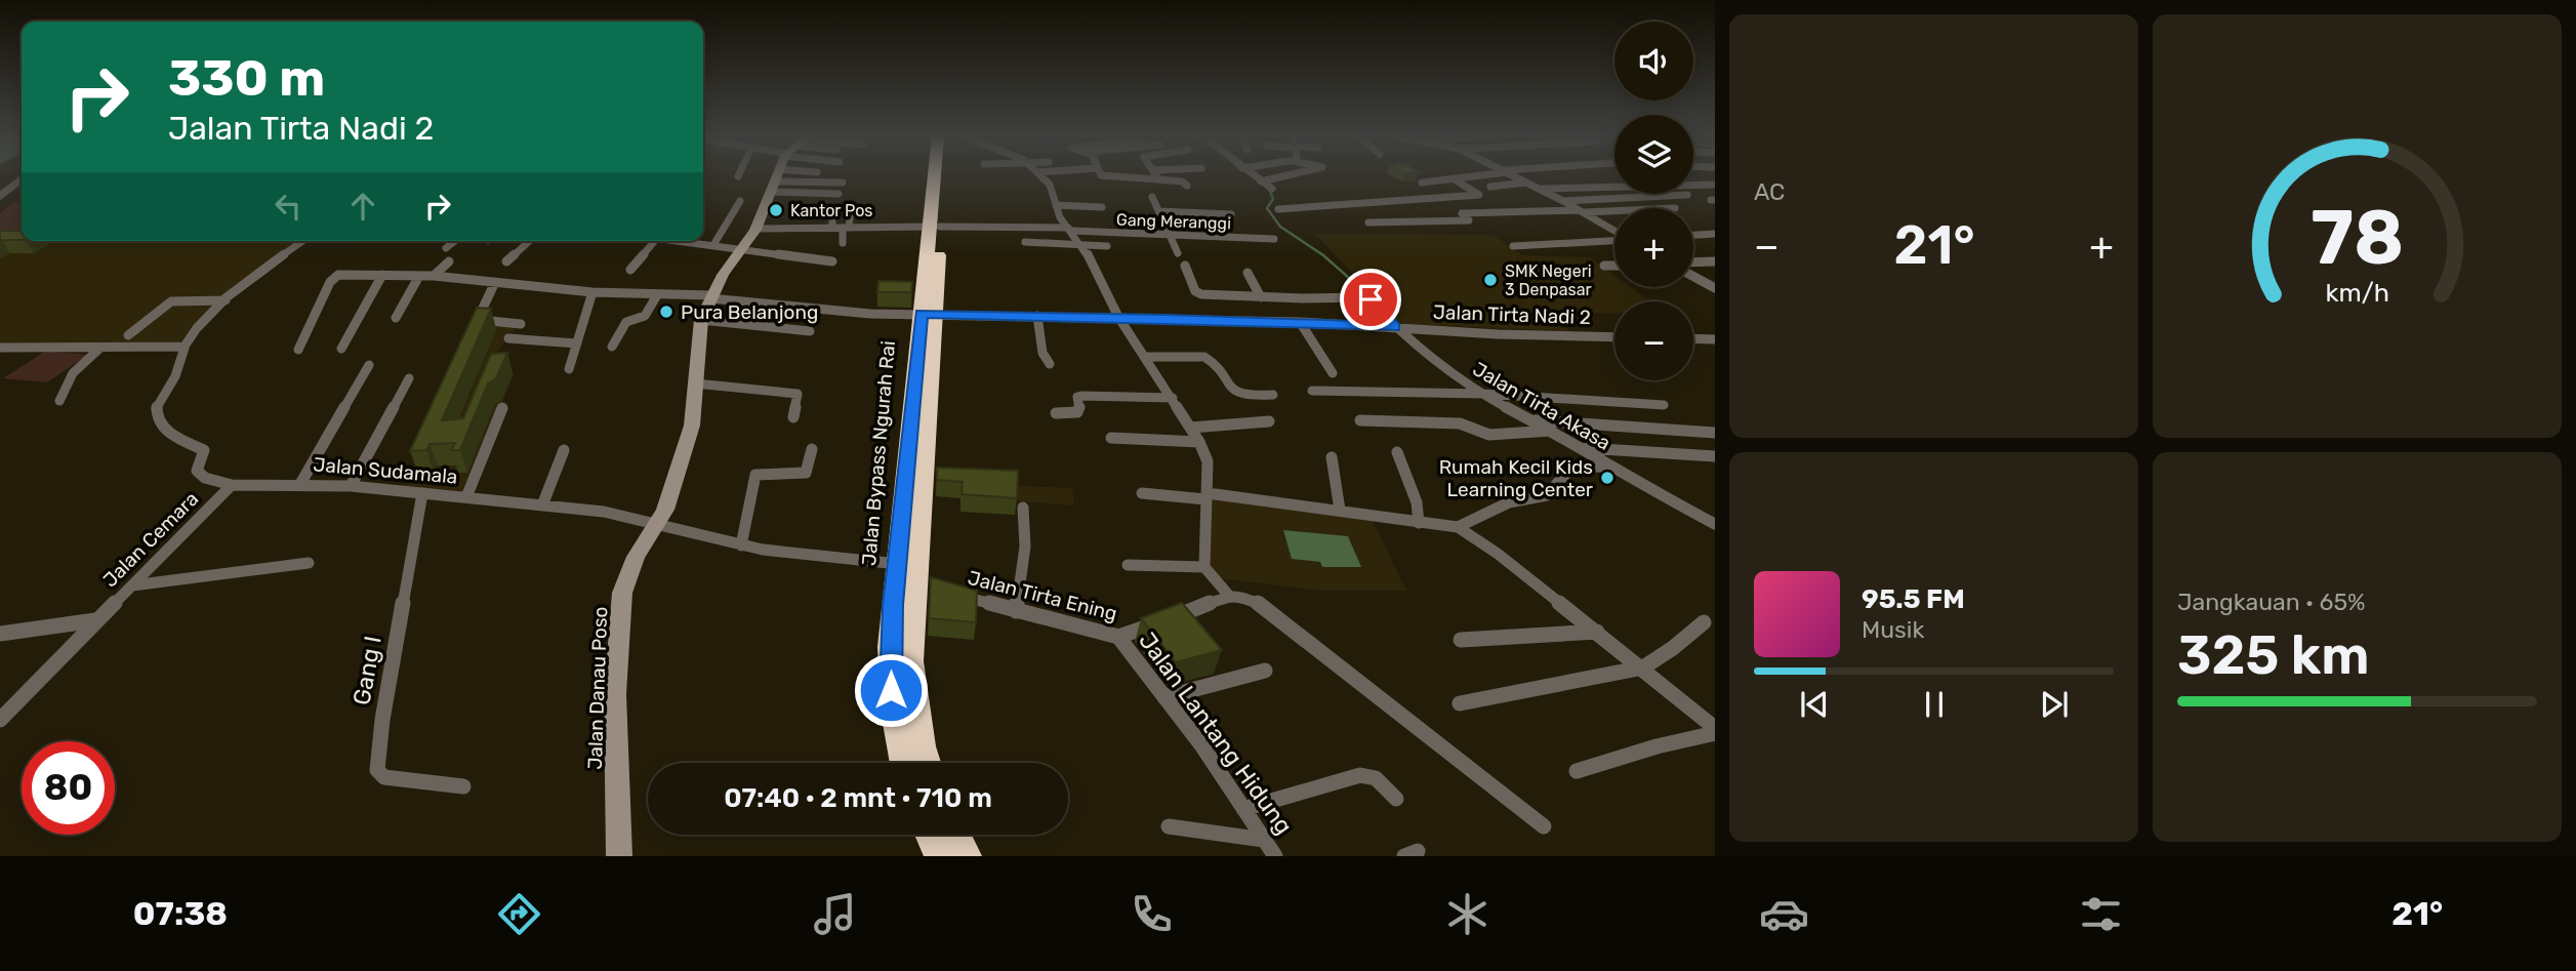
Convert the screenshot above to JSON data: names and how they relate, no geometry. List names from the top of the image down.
{
  "streets": {
    "highway": ["Jalan Bypass Ngurah Rai"],
    "street": [
      "Gang Meranggi",
      "Jalan Tirta Nadi 2",
      "Jalan Tirta Akasa",
      "Jalan Sudamala",
      "Jalan Cemara",
      "Jalan Tirta Ening",
      "Gang I",
      "Jalan Danau Poso",
      "Jalan Lantang Hidung"
    ]
  },
  "crossings": [
    ["Gang Meranggi", "Jalan Bypass Ngurah Rai"],
    ["Gang Meranggi", "Jalan Danau Poso"],
    ["Jalan Tirta Nadi 2", "Jalan Tirta Akasa"],
    ["Jalan Tirta Nadi 2", "Jalan Bypass Ngurah Rai"],
    ["Jalan Tirta Nadi 2", "Jalan Danau Poso"],
    ["Jalan Bypass Ngurah Rai", "Jalan Sudamala"],
    ["Jalan Sudamala", "Jalan Cemara"],
    ["Jalan Sudamala", "Gang I"],
    ["Jalan Sudamala", "Jalan Danau Poso"],
    ["Jalan Tirta Ening", "Jalan Lantang Hidung"]
  ],
  "places": [
    "Kantor Pos",
    "SMK Negeri 3 Denpasar",
    "Pura Belanjong",
    "Rumah Kecil Kids Learning Center"
  ],
  "page": {
    "tile": [
      "AC",
      ["Jangkauan · 65%", "325 km"]
    ],
    "map_buttons": ["+", "−"],
    "turn": ["330 m", "Jalan Tirta Nadi 2"],
    "heat": ["−", "21°", "+"],
    "song": ["95.5 FM", "Musik"],
    "limit": "80",
    "trip": "07:40 · 2 mnt · 710 m",
    "tabs": ["07:38", "21°"],
    "gauge": ["78", "km/h"]
  }
}
